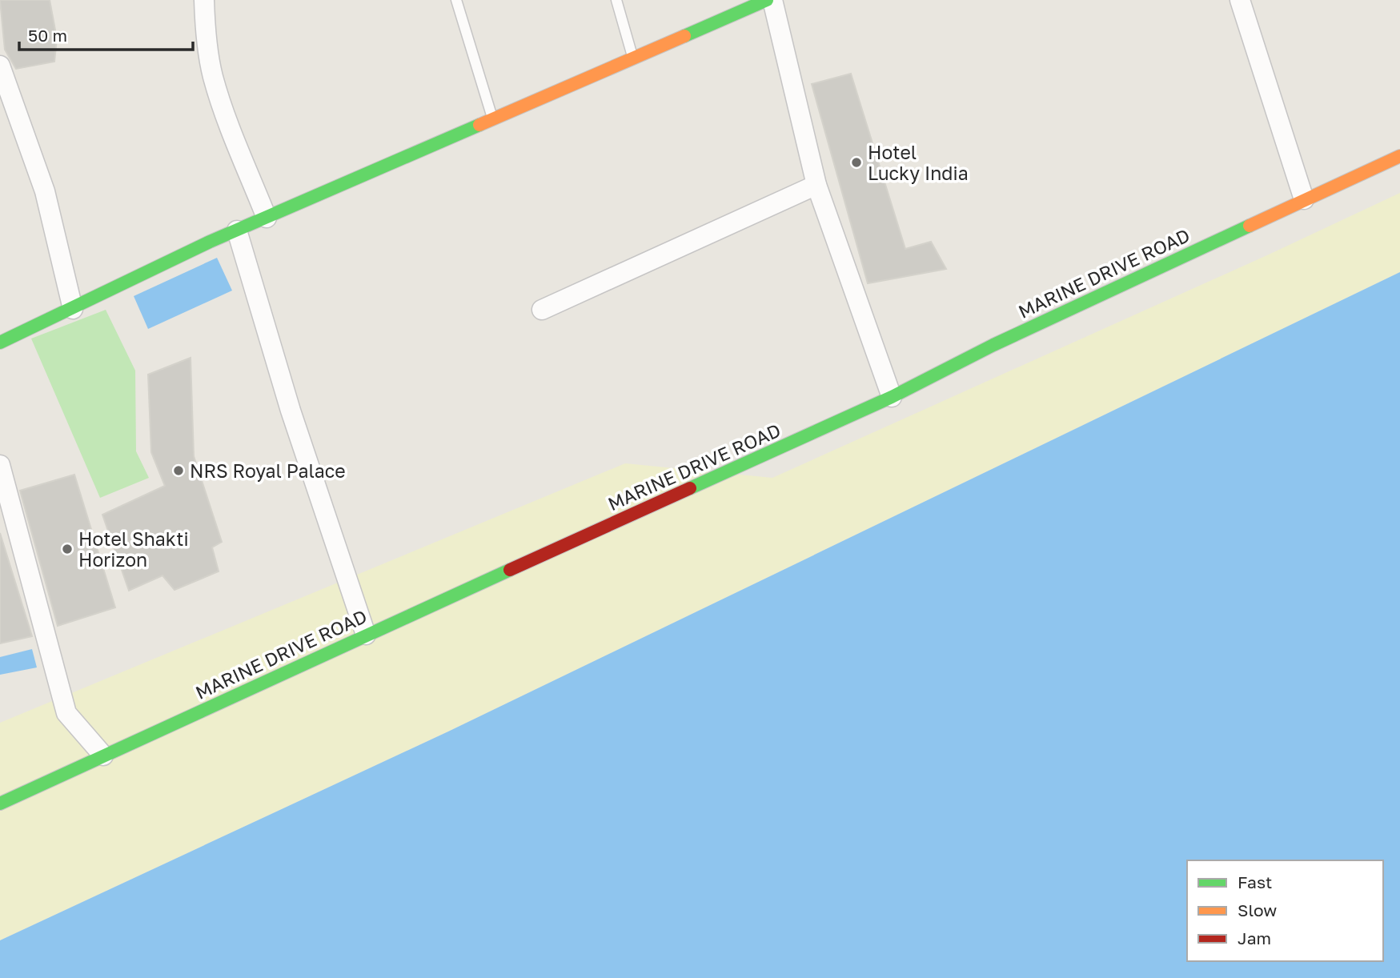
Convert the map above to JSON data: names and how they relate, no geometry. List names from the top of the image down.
{
  "streets": {
    "main road": ["MARINE DRIVE ROAD"]
  },
  "places": ["Hotel Lucky India", "NRS Royal Palace", "Hotel Shakti Horizon"],
  "legend": ["Fast", "Slow", "Jam"],
  "scale_bar": "50 m"
}
